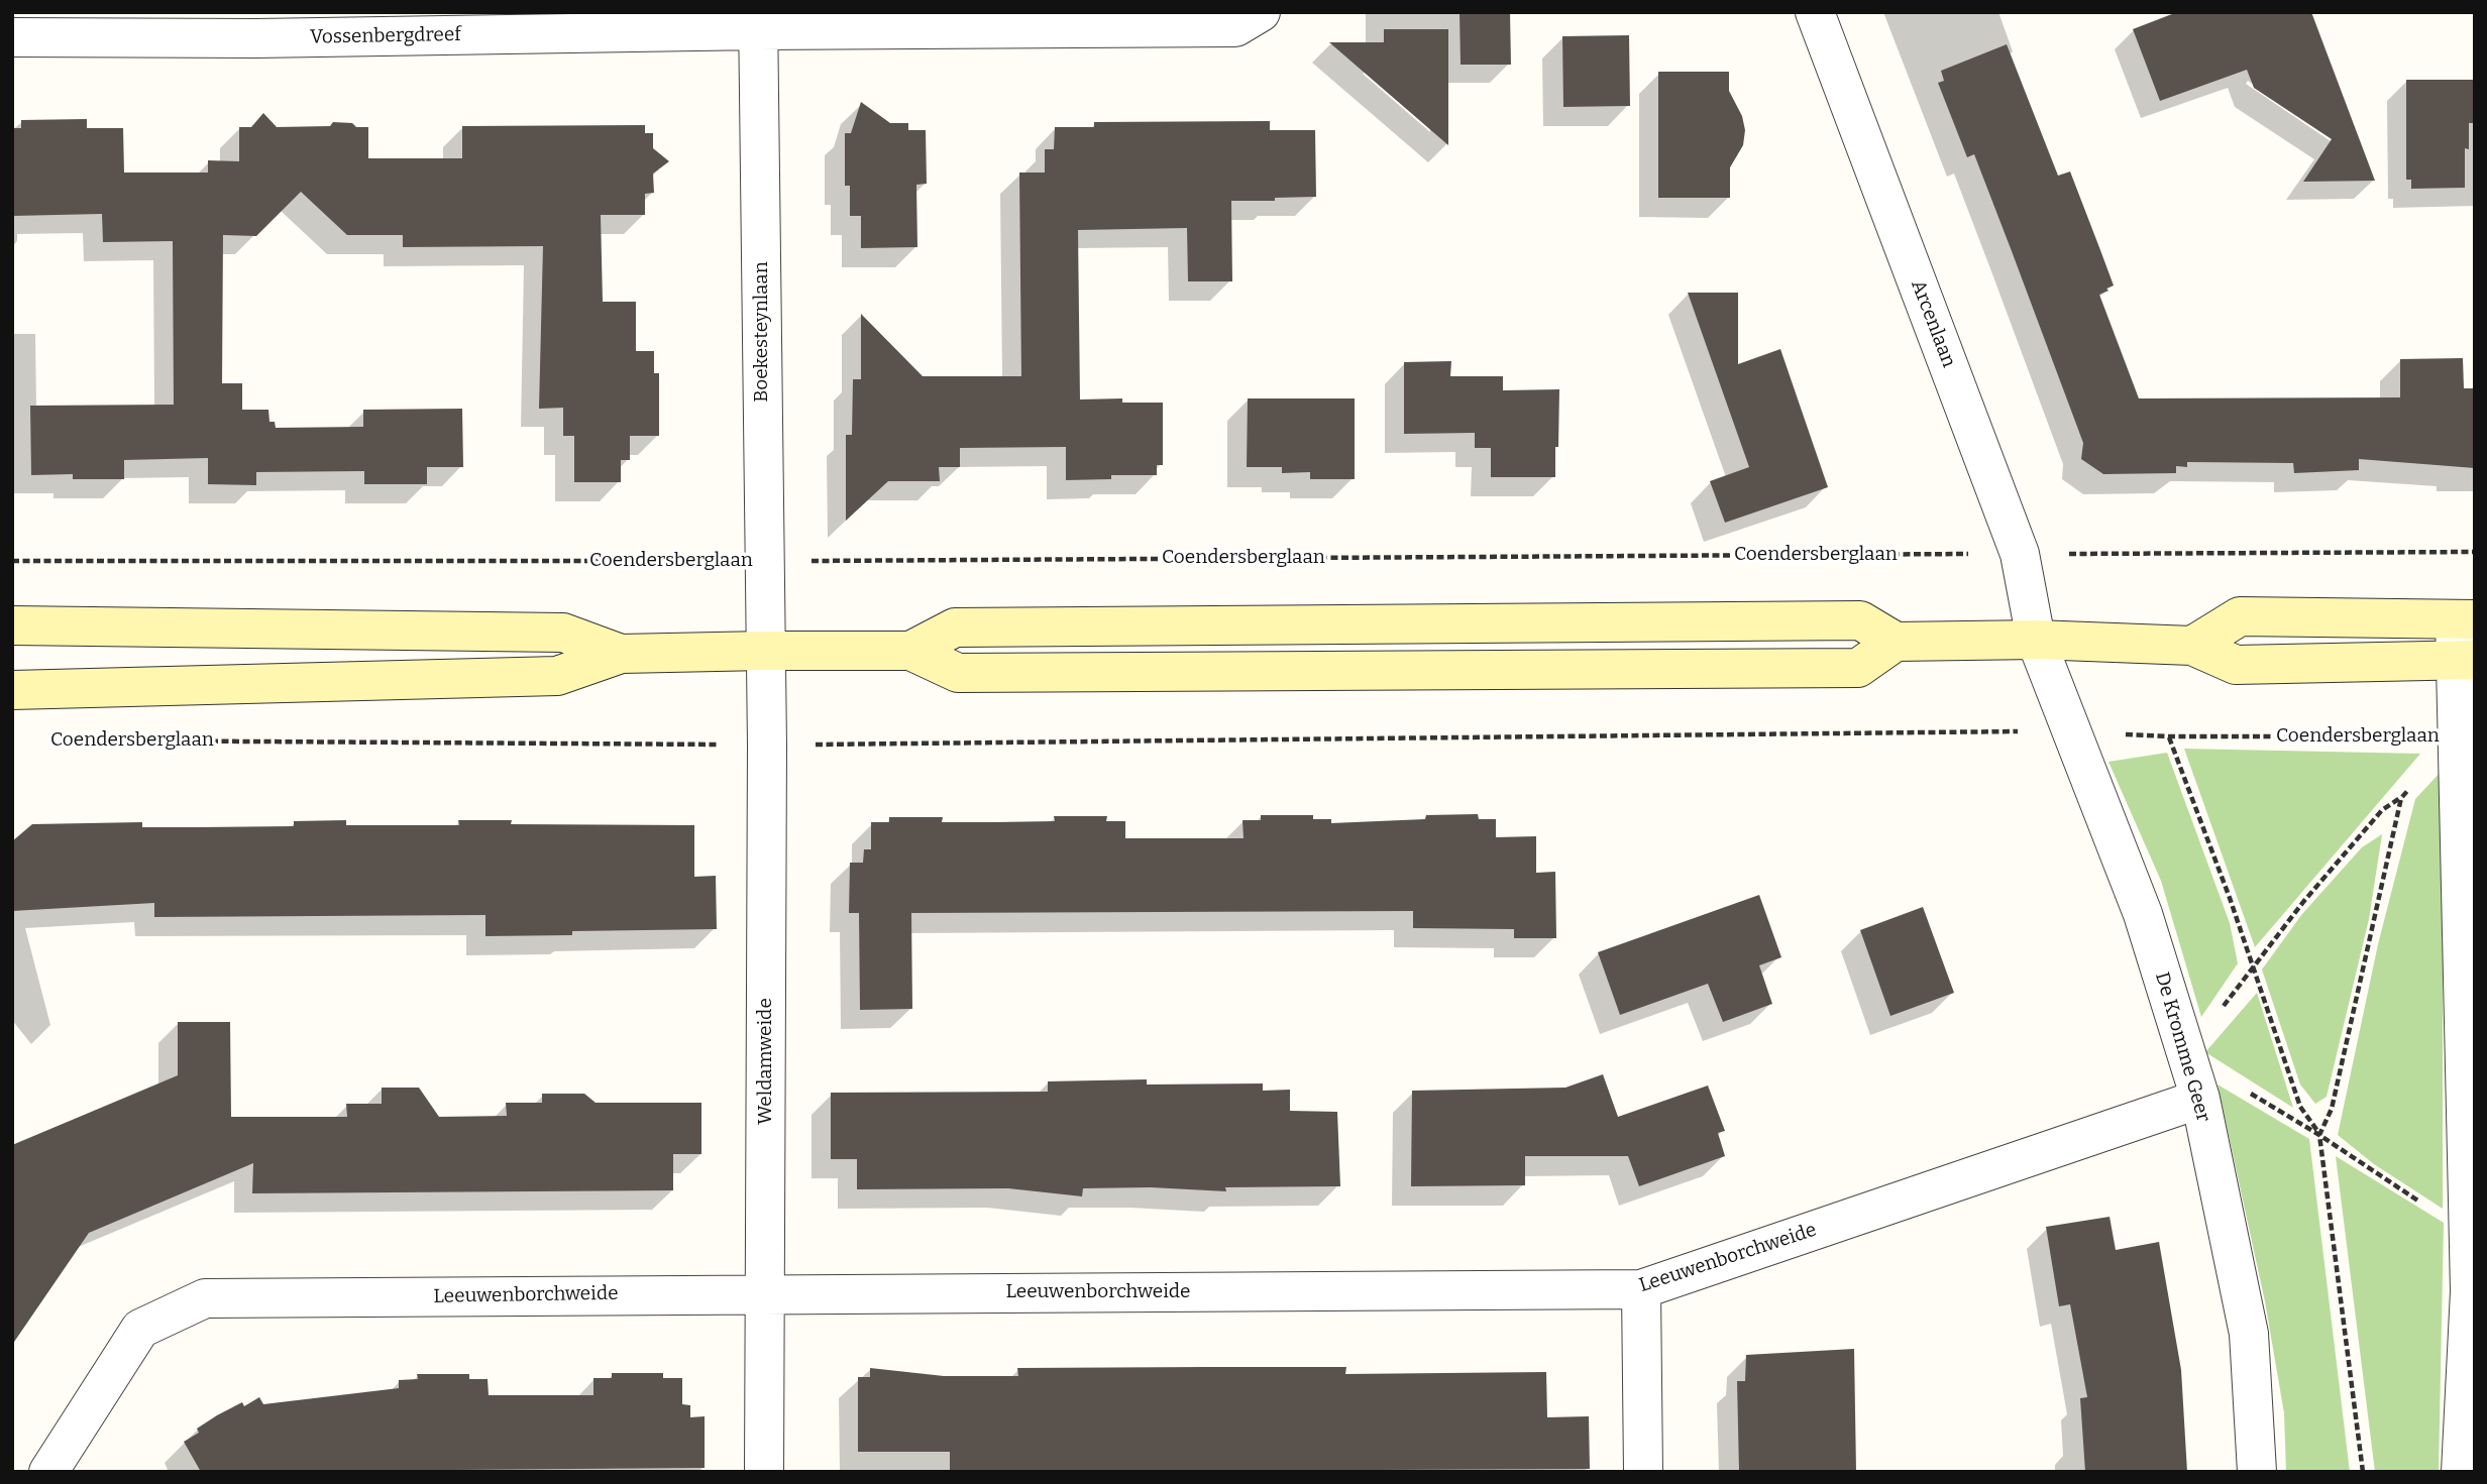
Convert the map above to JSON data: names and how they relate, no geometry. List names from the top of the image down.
{
  "streets": {
    "street": [
      "Vossenbergdreef",
      "Arcenlaan",
      "Boekesteynlaan",
      "De Kromme Geer",
      "Weldamweide",
      "Leeuwenborchweide"
    ],
    "path": ["Coendersberglaan"]
  },
  "crossings": [
    ["Vossenbergdreef", "Boekesteynlaan"],
    ["Arcenlaan", "Coendersberglaan"],
    ["Arcenlaan", "De Kromme Geer"],
    ["Boekesteynlaan", "Coendersberglaan"],
    ["Boekesteynlaan", "Weldamweide"],
    ["Coendersberglaan", "De Kromme Geer"],
    ["Coendersberglaan", "Weldamweide"],
    ["De Kromme Geer", "Leeuwenborchweide"],
    ["Weldamweide", "Leeuwenborchweide"]
  ]
}
